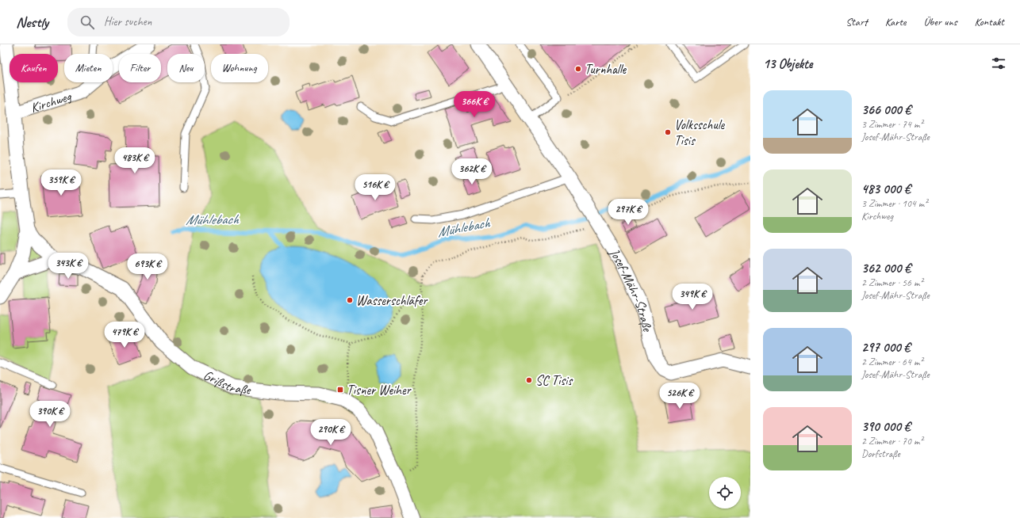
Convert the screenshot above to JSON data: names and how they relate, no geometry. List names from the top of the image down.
{
  "streets": {
    "street": ["Kirchweg", "Josef-Mähr-Straße", "Grißstraße"]
  },
  "water": ["Mühlebach"],
  "places": {
    "other": [
      "Turnhalle",
      "Volksschule Tisis",
      "Wasserschläfer",
      "SC Tisis"
    ],
    "transit": ["Tisner Weiher"]
  },
  "page": {
    "header": "Nestly",
    "search": "Hier suchen",
    "nav": [
      "Start",
      "Karte",
      "Über uns",
      "Kontakt"
    ],
    "heading": "13 Objekte",
    "chip": [
      "Kaufen",
      "Mieten",
      "Filter",
      "Neu",
      "Wohnung"
    ],
    "list": [
      {
        "name": "366 000 €",
        "note": "3 Zimmer · 74 m² · Josef-Mähr-Straße"
      },
      {
        "name": "483 000 €",
        "note": "3 Zimmer · 104 m² · Kirchweg"
      },
      {
        "name": "362 000 €",
        "note": "2 Zimmer · 56 m² · Josef-Mähr-Straße"
      },
      {
        "name": "297 000 €",
        "note": "2 Zimmer · 64 m² · Josef-Mähr-Straße"
      },
      {
        "name": "390 000 €",
        "note": "2 Zimmer · 70 m² · Dorfstraße"
      }
    ],
    "price": [
      "366K €",
      "483K €",
      "362K €",
      "359K €",
      "516K €",
      "297K €",
      "343K €",
      "693K €",
      "349K €",
      "479K €",
      "526K €",
      "390K €",
      "290K €"
    ]
  }
}
